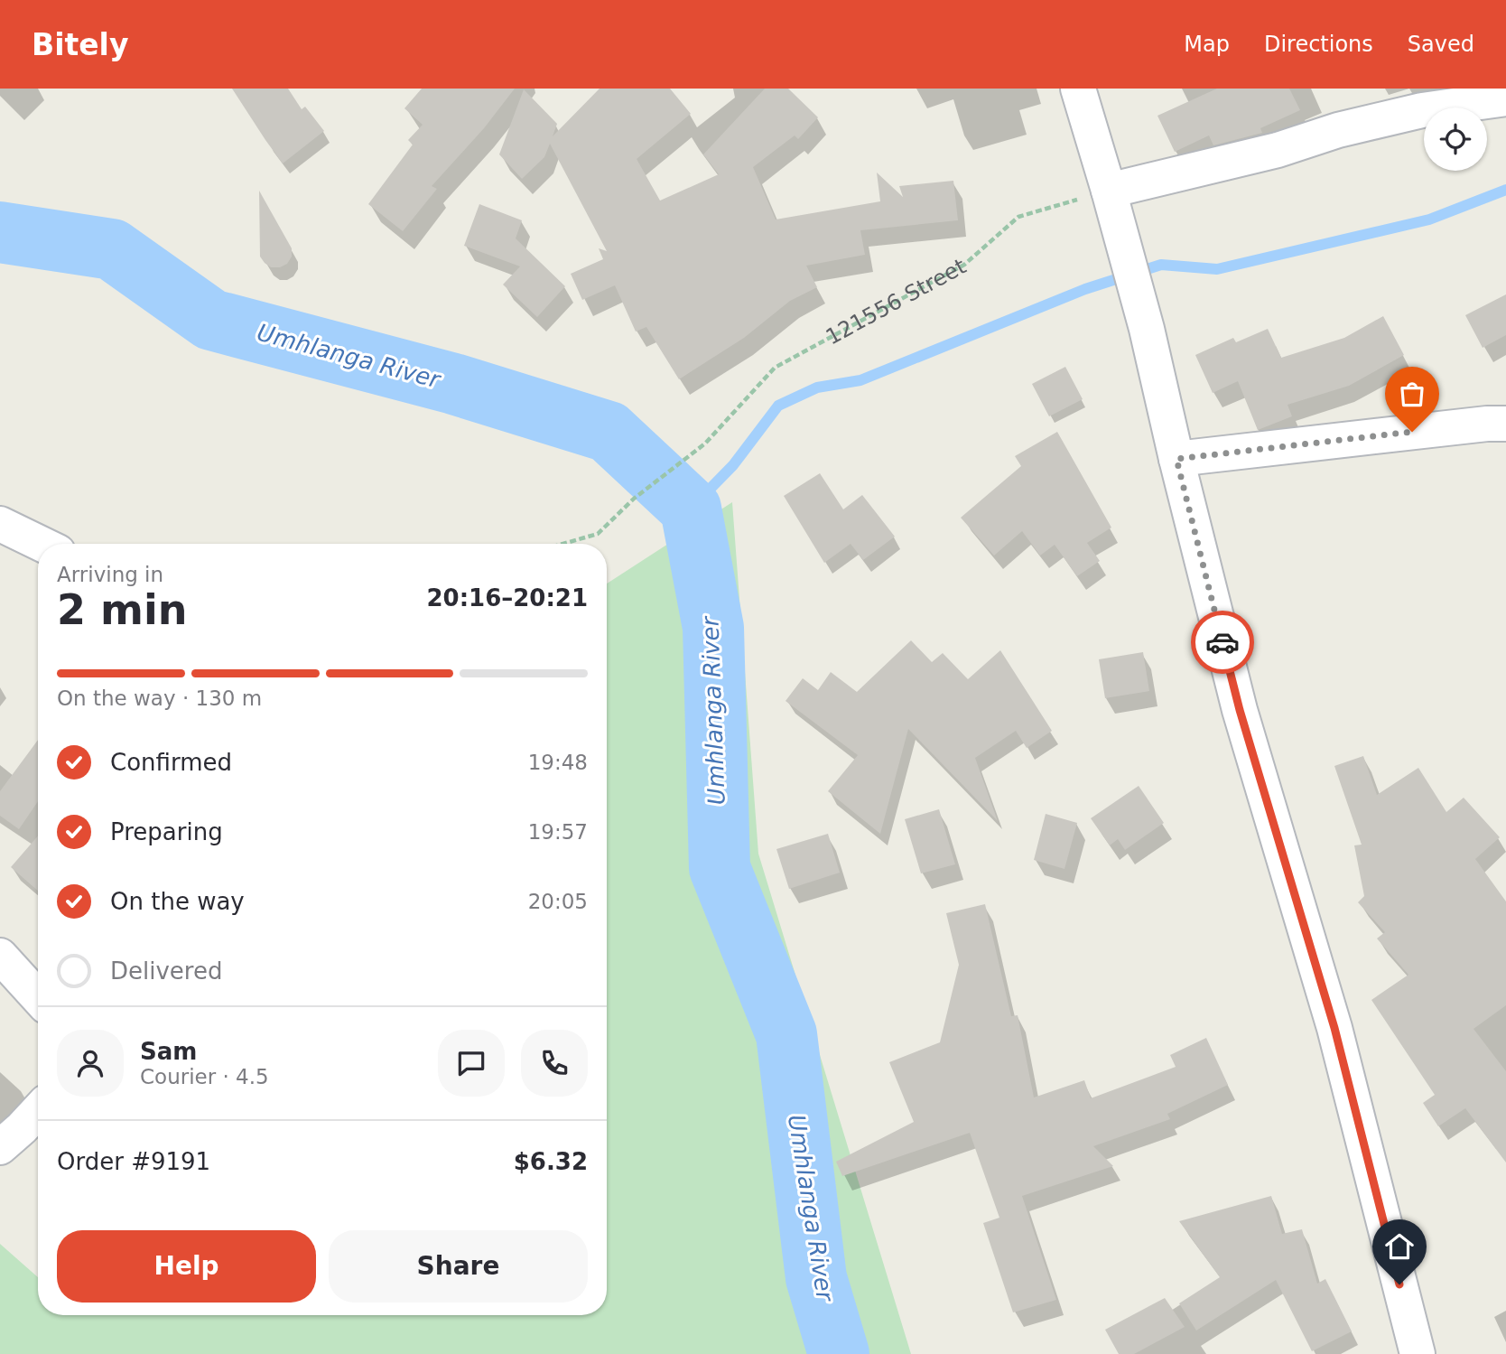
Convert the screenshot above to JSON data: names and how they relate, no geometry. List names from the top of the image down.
{
  "streets": {
    "path": ["121556 Street"]
  },
  "water": ["Umhlanga River"],
  "page": {
    "header": "Bitely",
    "nav": ["Map", "Directions", "Saved"],
    "heading": ["2 min", "Arriving in", "20:16–20:21"],
    "panel": [
      "Sam",
      "Courier · 4.5",
      "Order #9191",
      "$6.32"
    ],
    "bar": "On the way · 130 m",
    "list": [
      ["Confirmed", "19:48"],
      ["Preparing", "19:57"],
      ["On the way", "20:05"],
      "Delivered"
    ],
    "buttons": ["Help", "Share"]
  }
}
